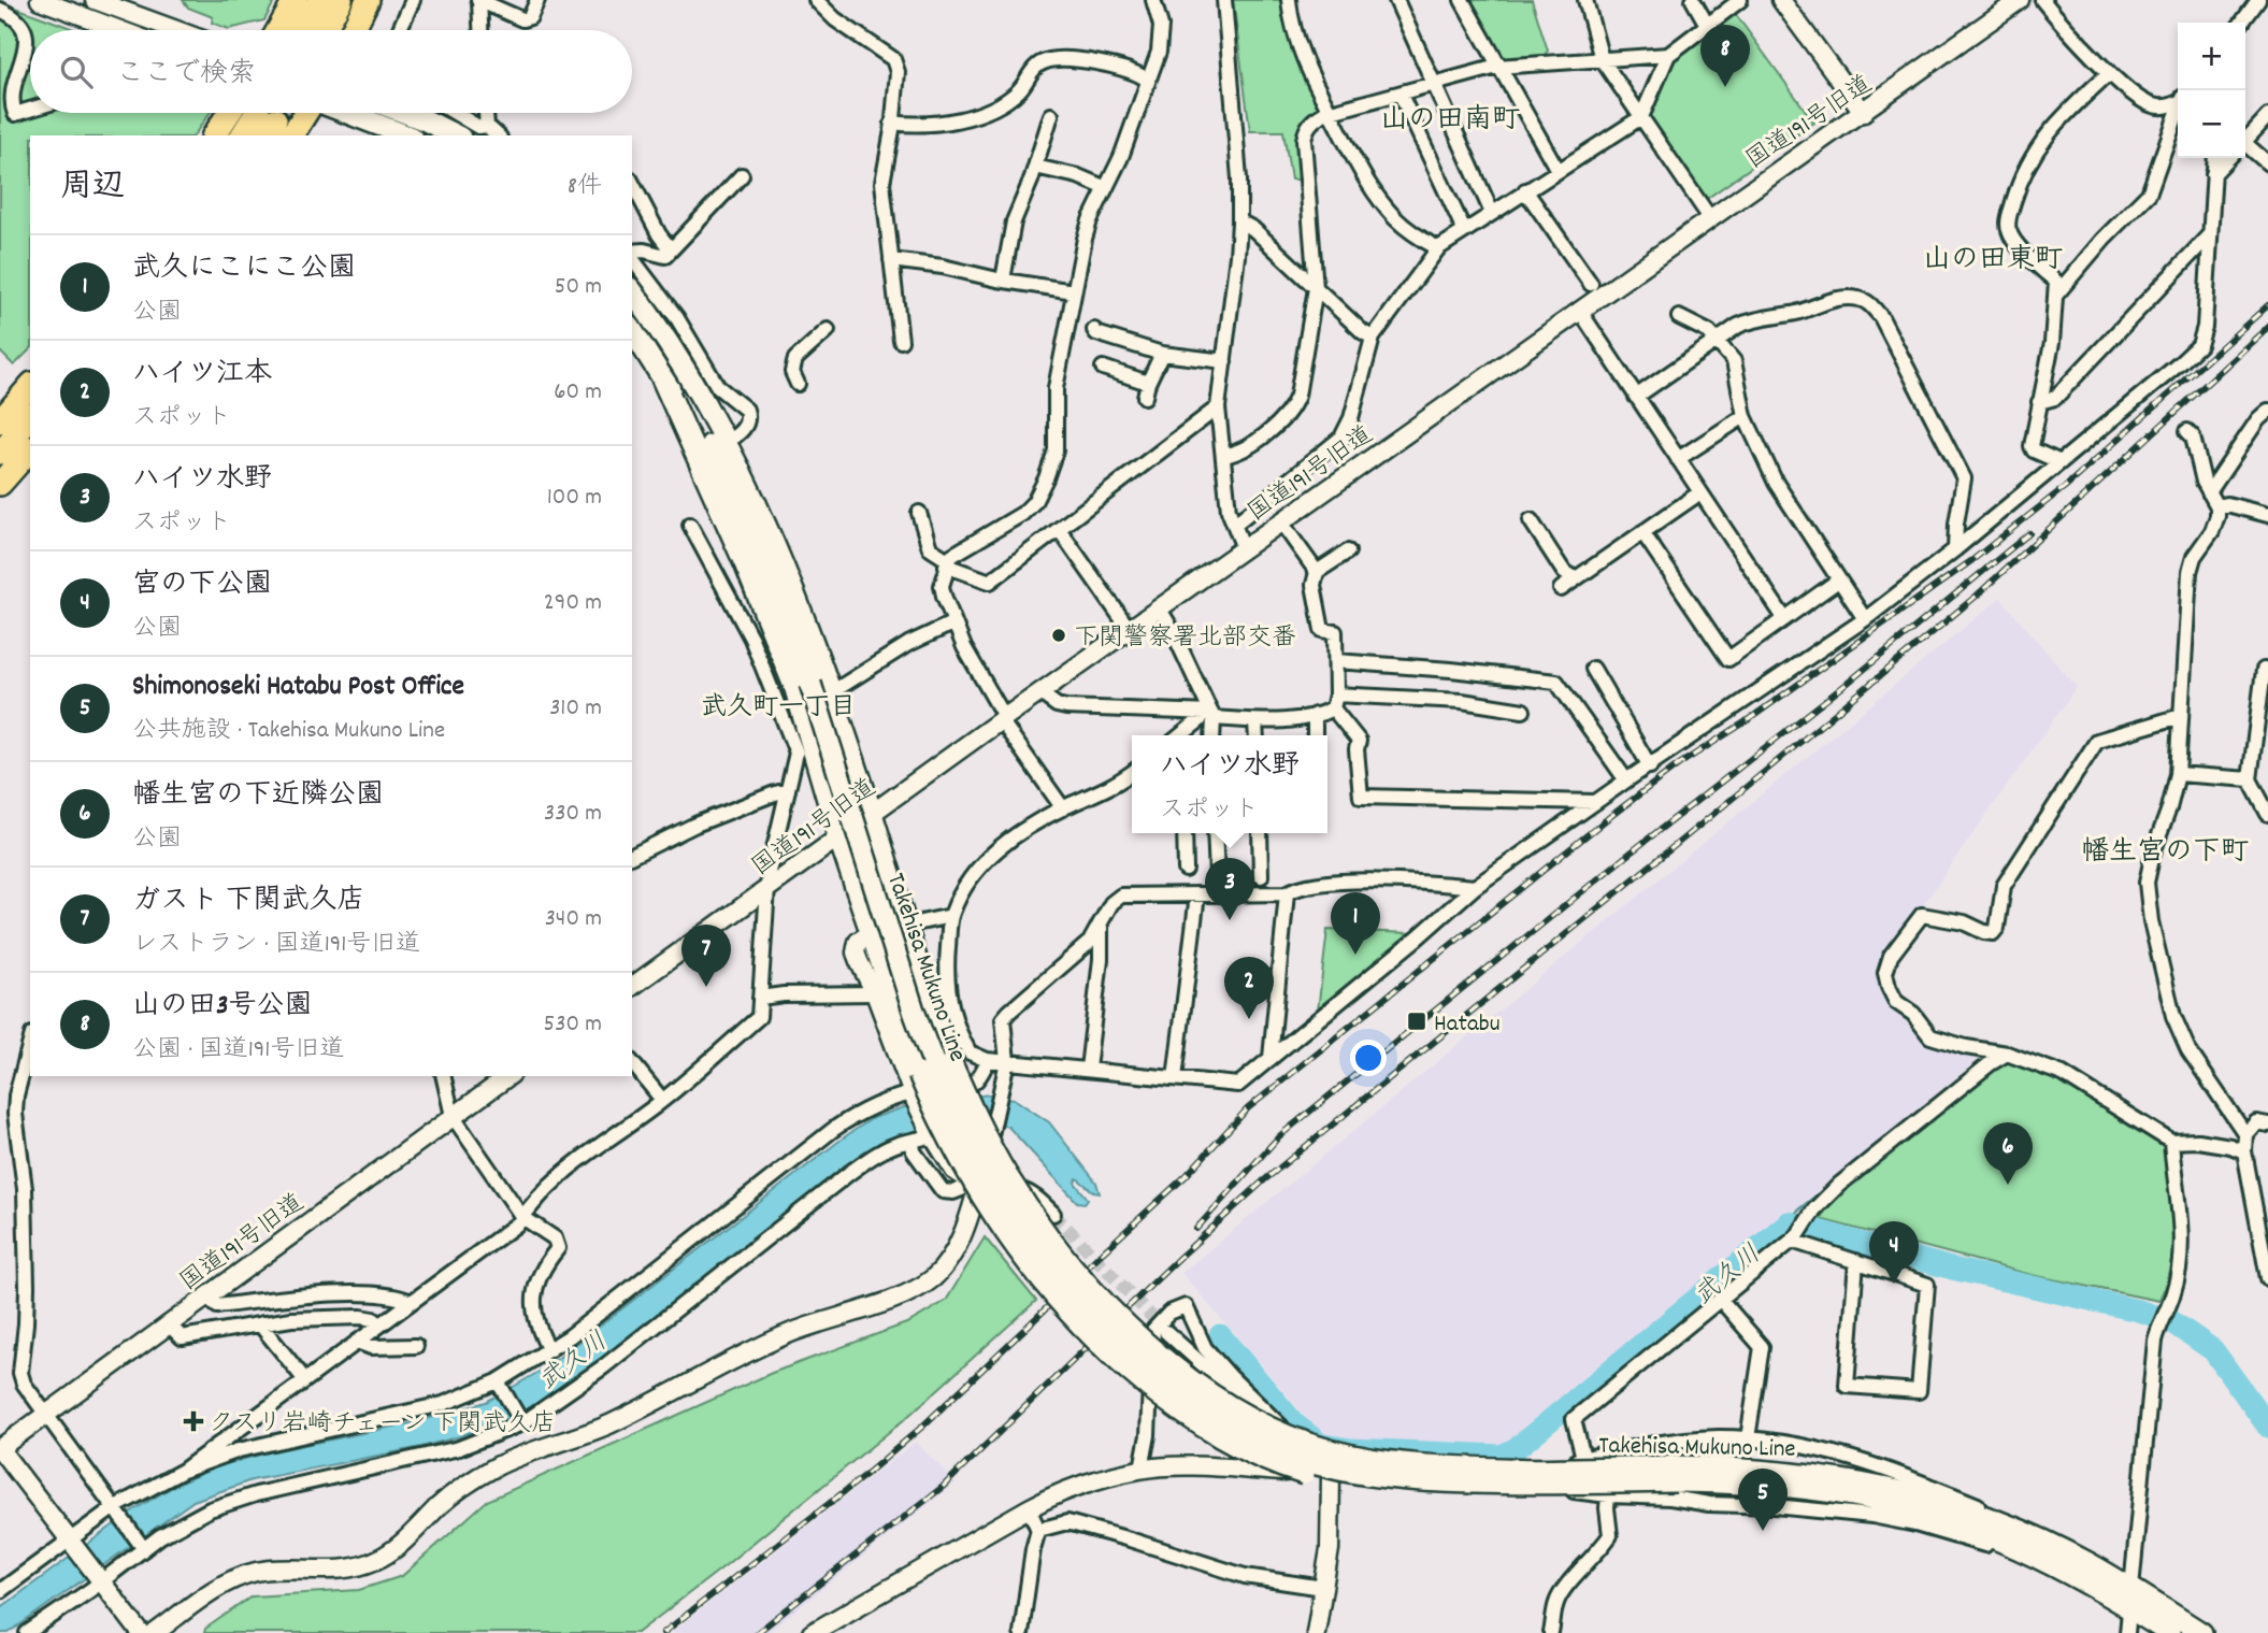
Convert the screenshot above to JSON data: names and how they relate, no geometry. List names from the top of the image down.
{
  "streets": {
    "main road": ["Takehisa Mukuno Line"],
    "street": ["国道191号旧道"]
  },
  "districts": [
    "山の田南町",
    "山の田東町",
    "武久町一丁目",
    "幡生宮の下町"
  ],
  "water": ["武久川"],
  "places": {
    "other": ["下関警察署北部交番"],
    "transit": ["Hatabu"],
    "health": ["クスリ岩崎チェーン 下関武久店"]
  },
  "page": {
    "map_buttons": ["+", "−"],
    "pins": [
      "8",
      "3",
      "1",
      "7",
      "2",
      "6",
      "4",
      "5"
    ],
    "search": "ここで検索",
    "heading": ["周辺", "8件"],
    "list": [
      {
        "mark": "1",
        "name": "武久にこにこ公園",
        "note": "公園",
        "value": "50 m"
      },
      {
        "mark": "2",
        "name": "ハイツ江本",
        "note": "スポット",
        "value": "60 m"
      },
      {
        "mark": "3",
        "name": "ハイツ水野",
        "note": "スポット",
        "value": "100 m"
      },
      {
        "mark": "4",
        "name": "宮の下公園",
        "note": "公園",
        "value": "290 m"
      },
      {
        "mark": "5",
        "name": "Shimonoseki Hatabu Post Office",
        "note": "公共施設 · Takehisa Mukuno Line",
        "value": "310 m"
      },
      {
        "mark": "6",
        "name": "幡生宮の下近隣公園",
        "note": "公園",
        "value": "330 m"
      },
      {
        "mark": "7",
        "name": "ガスト 下関武久店",
        "note": "レストラン · 国道191号旧道",
        "value": "340 m"
      },
      {
        "mark": "8",
        "name": "山の田3号公園",
        "note": "公園 · 国道191号旧道",
        "value": "530 m"
      }
    ],
    "popup": ["ハイツ水野", "スポット"]
  }
}
